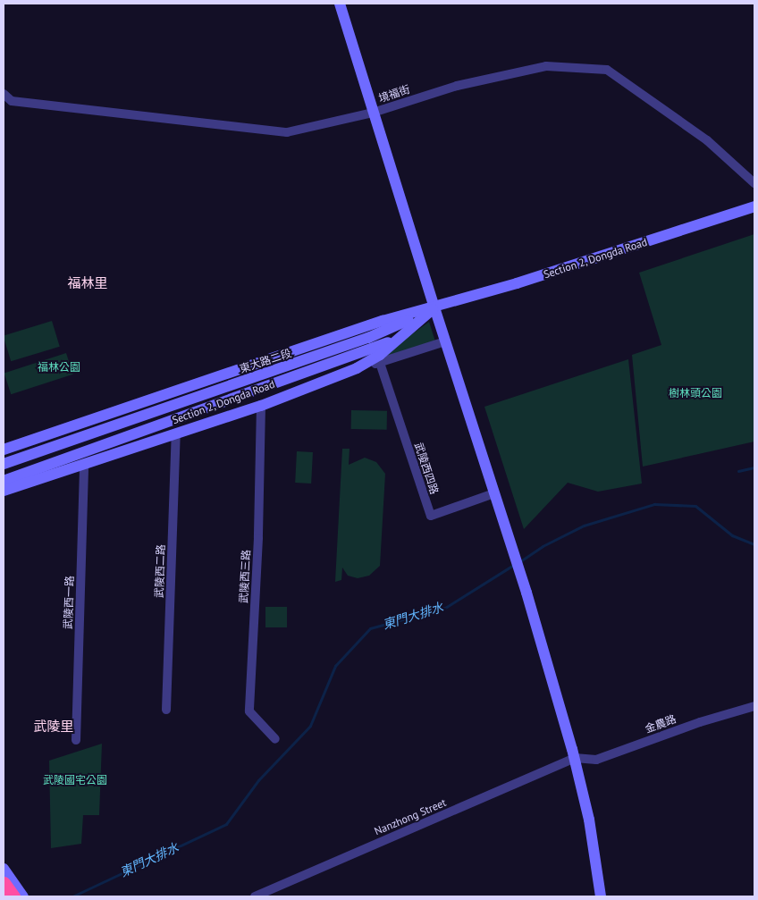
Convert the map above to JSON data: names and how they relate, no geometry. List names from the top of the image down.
{
  "streets": {
    "street": [
      "境福街",
      "Section 2, Dongda Road",
      "東大路二段",
      "武陵西四路",
      "武陵西二路",
      "武陵西三路",
      "武陵西一路",
      "金農路",
      "Nanzhong Street"
    ]
  },
  "crossings": [
    ["Section 2, Dongda Road", "東大路二段"],
    ["金農路", "Nanzhong Street"]
  ],
  "districts": ["福林里", "武陵里"],
  "water": ["東門大排水"],
  "parks": ["福林公園", "樹林頭公園", "武陵國宅公園"]
}
